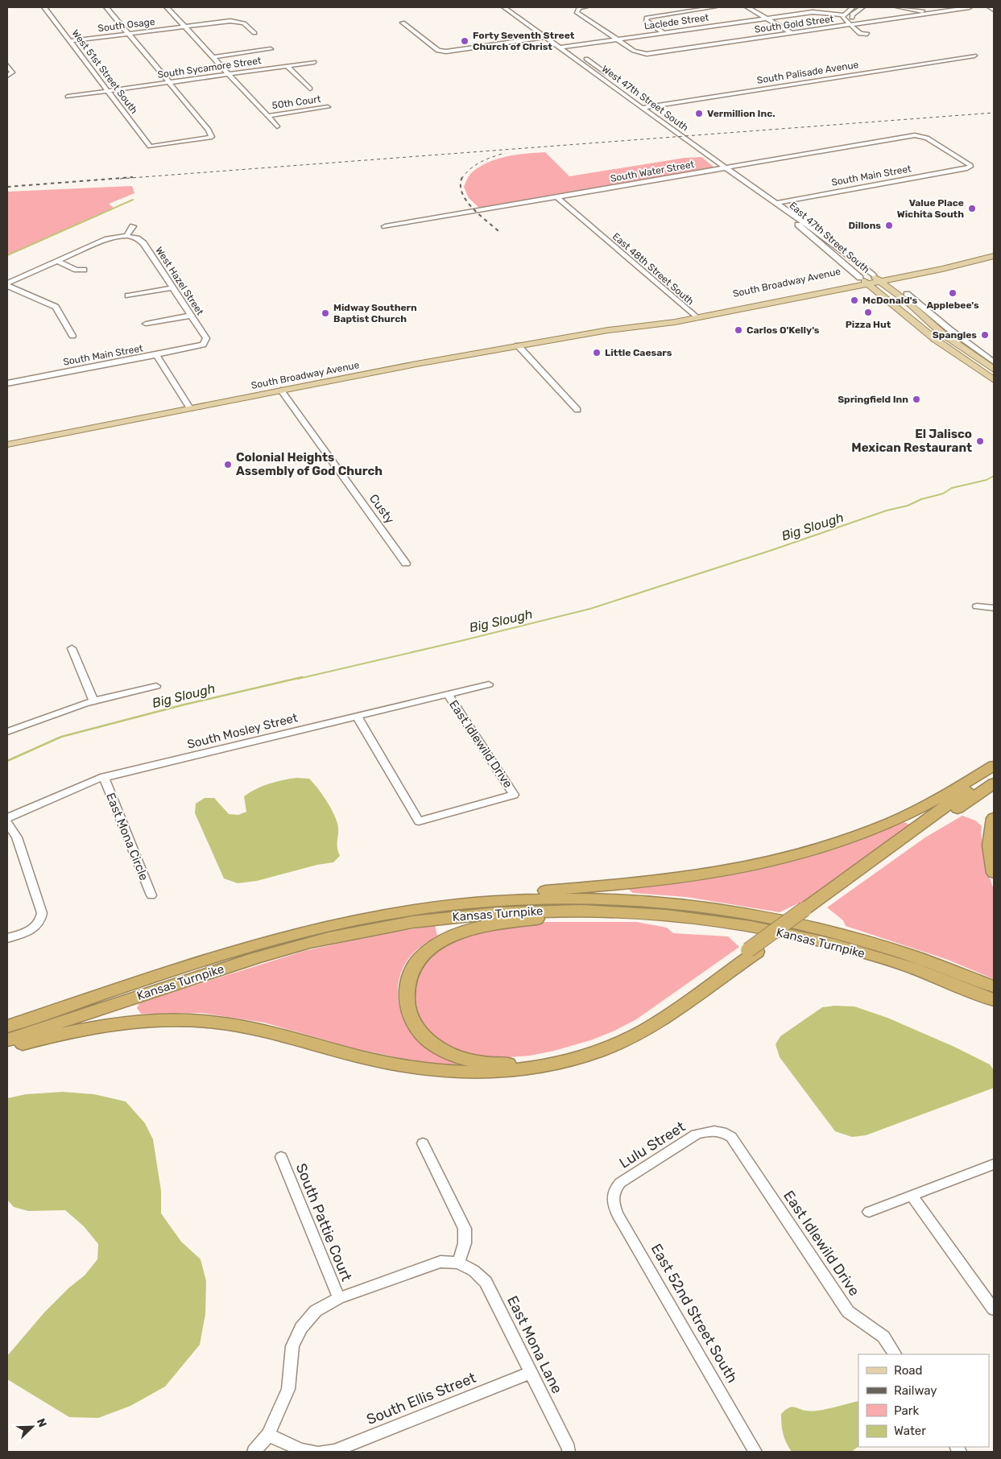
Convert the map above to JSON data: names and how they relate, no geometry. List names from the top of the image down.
{
  "streets": {
    "highway": ["Kansas Turnpike"],
    "main road": ["East 47th Street South", "South Broadway Avenue"],
    "street": [
      "Laclede Street",
      "South Gold Street",
      "South Osage",
      "South Sycamore Street",
      "West 51st Street South",
      "South Palisade Avenue",
      "West 47th Street South",
      "50th Court",
      "South Water Street",
      "South Main Street",
      "East 48th Street South",
      "West Hazel Street",
      "Custy",
      "South Mosley Street",
      "East Idlewild Drive",
      "East Mona Circle",
      "Lulu Street",
      "South Pattie Court",
      "East 52nd Street South",
      "East Mona Lane",
      "South Ellis Street"
    ]
  },
  "crossings": [
    ["Laclede Street", "South Gold Street"],
    ["South Osage", "West 51st Street South"],
    ["South Sycamore Street", "West 51st Street South"],
    ["South Palisade Avenue", "West 47th Street South"],
    ["West 47th Street South", "South Water Street"],
    ["West 47th Street South", "South Main Street"],
    ["West 47th Street South", "East 47th Street South"],
    ["South Water Street", "South Main Street"],
    ["South Water Street", "East 48th Street South"],
    ["South Main Street", "East 47th Street South"],
    ["South Main Street", "West Hazel Street"],
    ["East 47th Street South", "South Broadway Avenue"],
    ["East 48th Street South", "South Broadway Avenue"],
    ["South Broadway Avenue", "Custy"],
    ["South Mosley Street", "East Idlewild Drive"],
    ["South Mosley Street", "East Mona Circle"],
    ["East Idlewild Drive", "Lulu Street"],
    ["Lulu Street", "East 52nd Street South"],
    ["East Mona Lane", "South Ellis Street"]
  ],
  "water": ["Big Slough"],
  "places": [
    "Forty Seventh Street Church of Christ",
    "Vermillion Inc.",
    "Value Place Wichita South",
    "Dillons",
    "Applebee's",
    "McDonald's",
    "Pizza Hut",
    "Midway Southern Baptist Church",
    "Carlos O'Kelly's",
    "Spangles",
    "Little Caesars",
    "Springfield Inn",
    "El Jalisco Mexican Restaurant",
    "Colonial Heights Assembly of God Church"
  ],
  "legend": [
    "Road",
    "Railway",
    "Park",
    "Water"
  ],
  "north": "top right"
}
